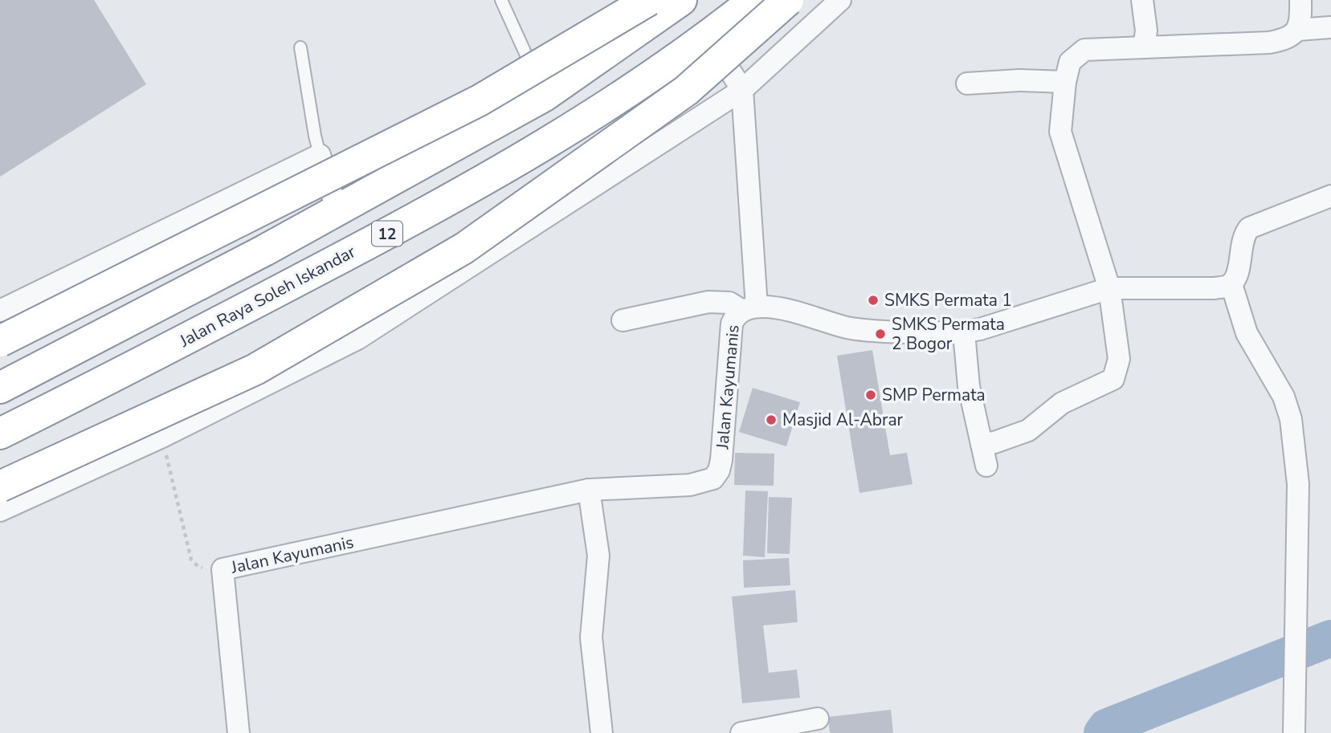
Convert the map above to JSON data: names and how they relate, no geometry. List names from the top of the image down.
{
  "streets": {
    "highway": ["12", "Jalan Raya Soleh Iskandar"],
    "street": ["Jalan Kayumanis"]
  },
  "places": [
    "SMKS Permata 1",
    "SMKS Permata 2 Bogor",
    "SMP Permata",
    "Masjid Al-Abrar"
  ]
}
